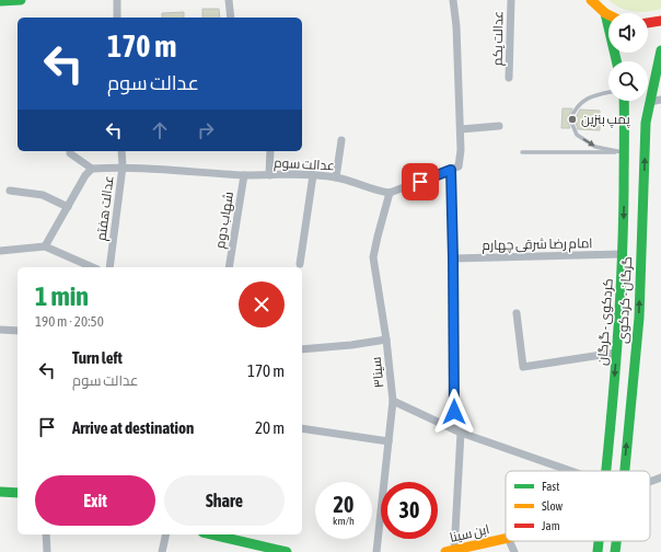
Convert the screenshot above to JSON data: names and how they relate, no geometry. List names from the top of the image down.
{
  "streets": {
    "main road": ["گرگان - کردکوی", "کردکوی - گرگان", "ابن سینا"],
    "street": [
      "عدالت یکم",
      "عدالت سوم",
      "عدالت هفتم",
      "شهاب دوم",
      "امام رضا شرقی چهارم",
      "سینا۳"
    ]
  },
  "crossings": [
    ["عدالت سوم", "عدالت هفتم"],
    ["عدالت سوم", "شهاب دوم"],
    ["عدالت سوم", "سینا۳"],
    ["امام رضا شرقی چهارم", "کردکوی - گرگان"]
  ],
  "one_way": ["گرگان - کردکوی", "کردکوی - گرگان"],
  "places": ["پمپ بنزین"],
  "legend": ["Fast", "Slow", "Jam"],
  "page": {
    "turn": ["170 m", "عدالت سوم"],
    "heading": ["1 min", "190 m · 20:50"],
    "list": [
      {
        "name": "Turn left",
        "note": "عدالت سوم",
        "value": "170 m"
      },
      {
        "name": "Arrive at destination",
        "value": "20 m"
      }
    ],
    "buttons": ["Exit", "Share"],
    "speed": "20 km/h",
    "limit": "30"
  }
}
